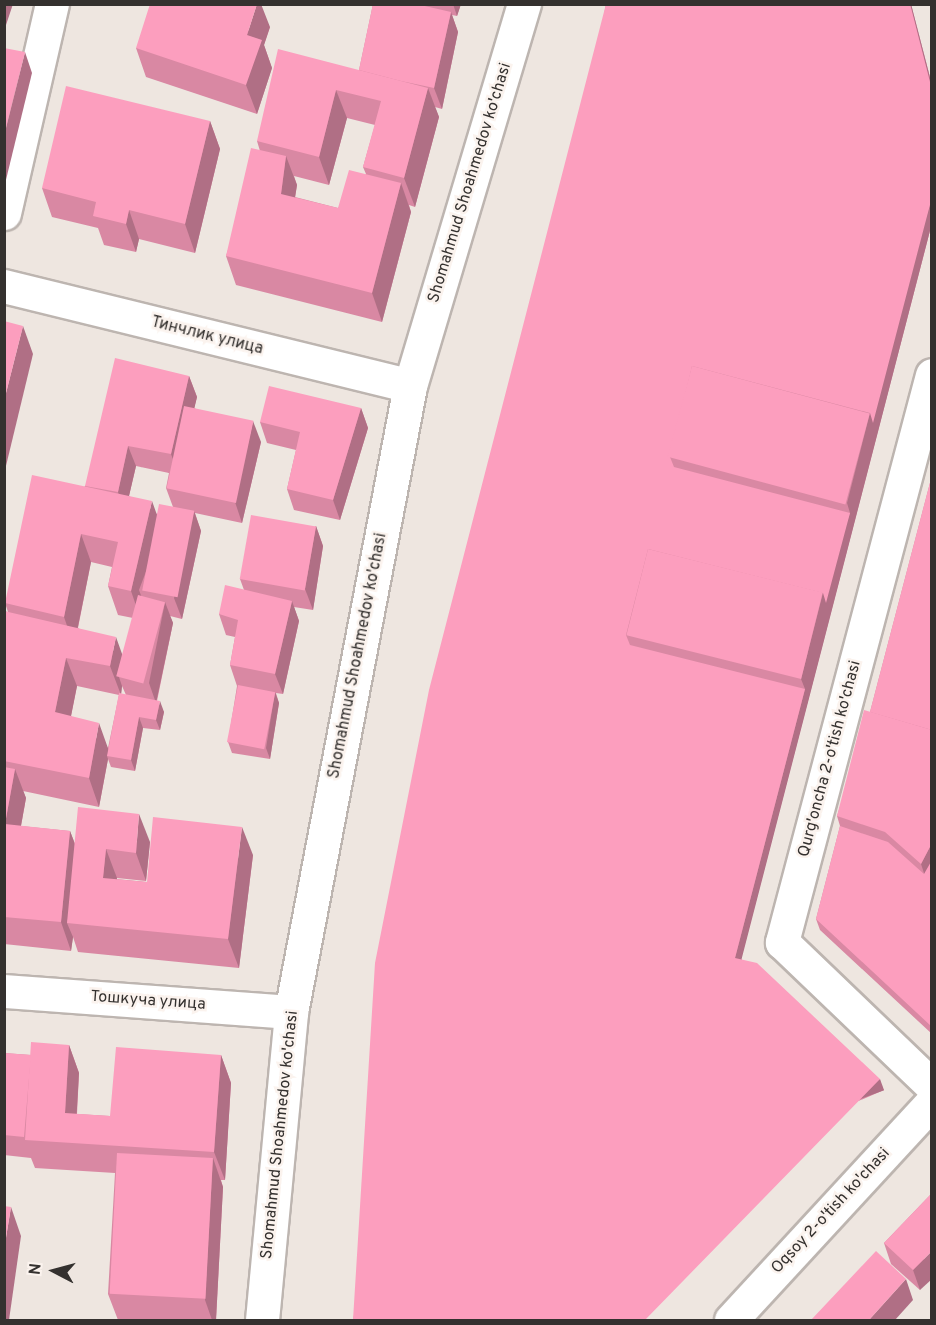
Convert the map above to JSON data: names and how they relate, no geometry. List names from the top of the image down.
{
  "streets": {
    "street": [
      "Shomahmud Shoahmedov ko'chasi",
      "Тинчлик улица",
      "Qurg'oncha 2-o'tish ko'chasi",
      "Тошкуча улица",
      "Oqsoy 2-o'tish ko'chasi"
    ]
  },
  "crossings": [
    ["Shomahmud Shoahmedov ko'chasi", "Тинчлик улица"],
    ["Shomahmud Shoahmedov ko'chasi", "Тошкуча улица"]
  ],
  "north": "left"
}
